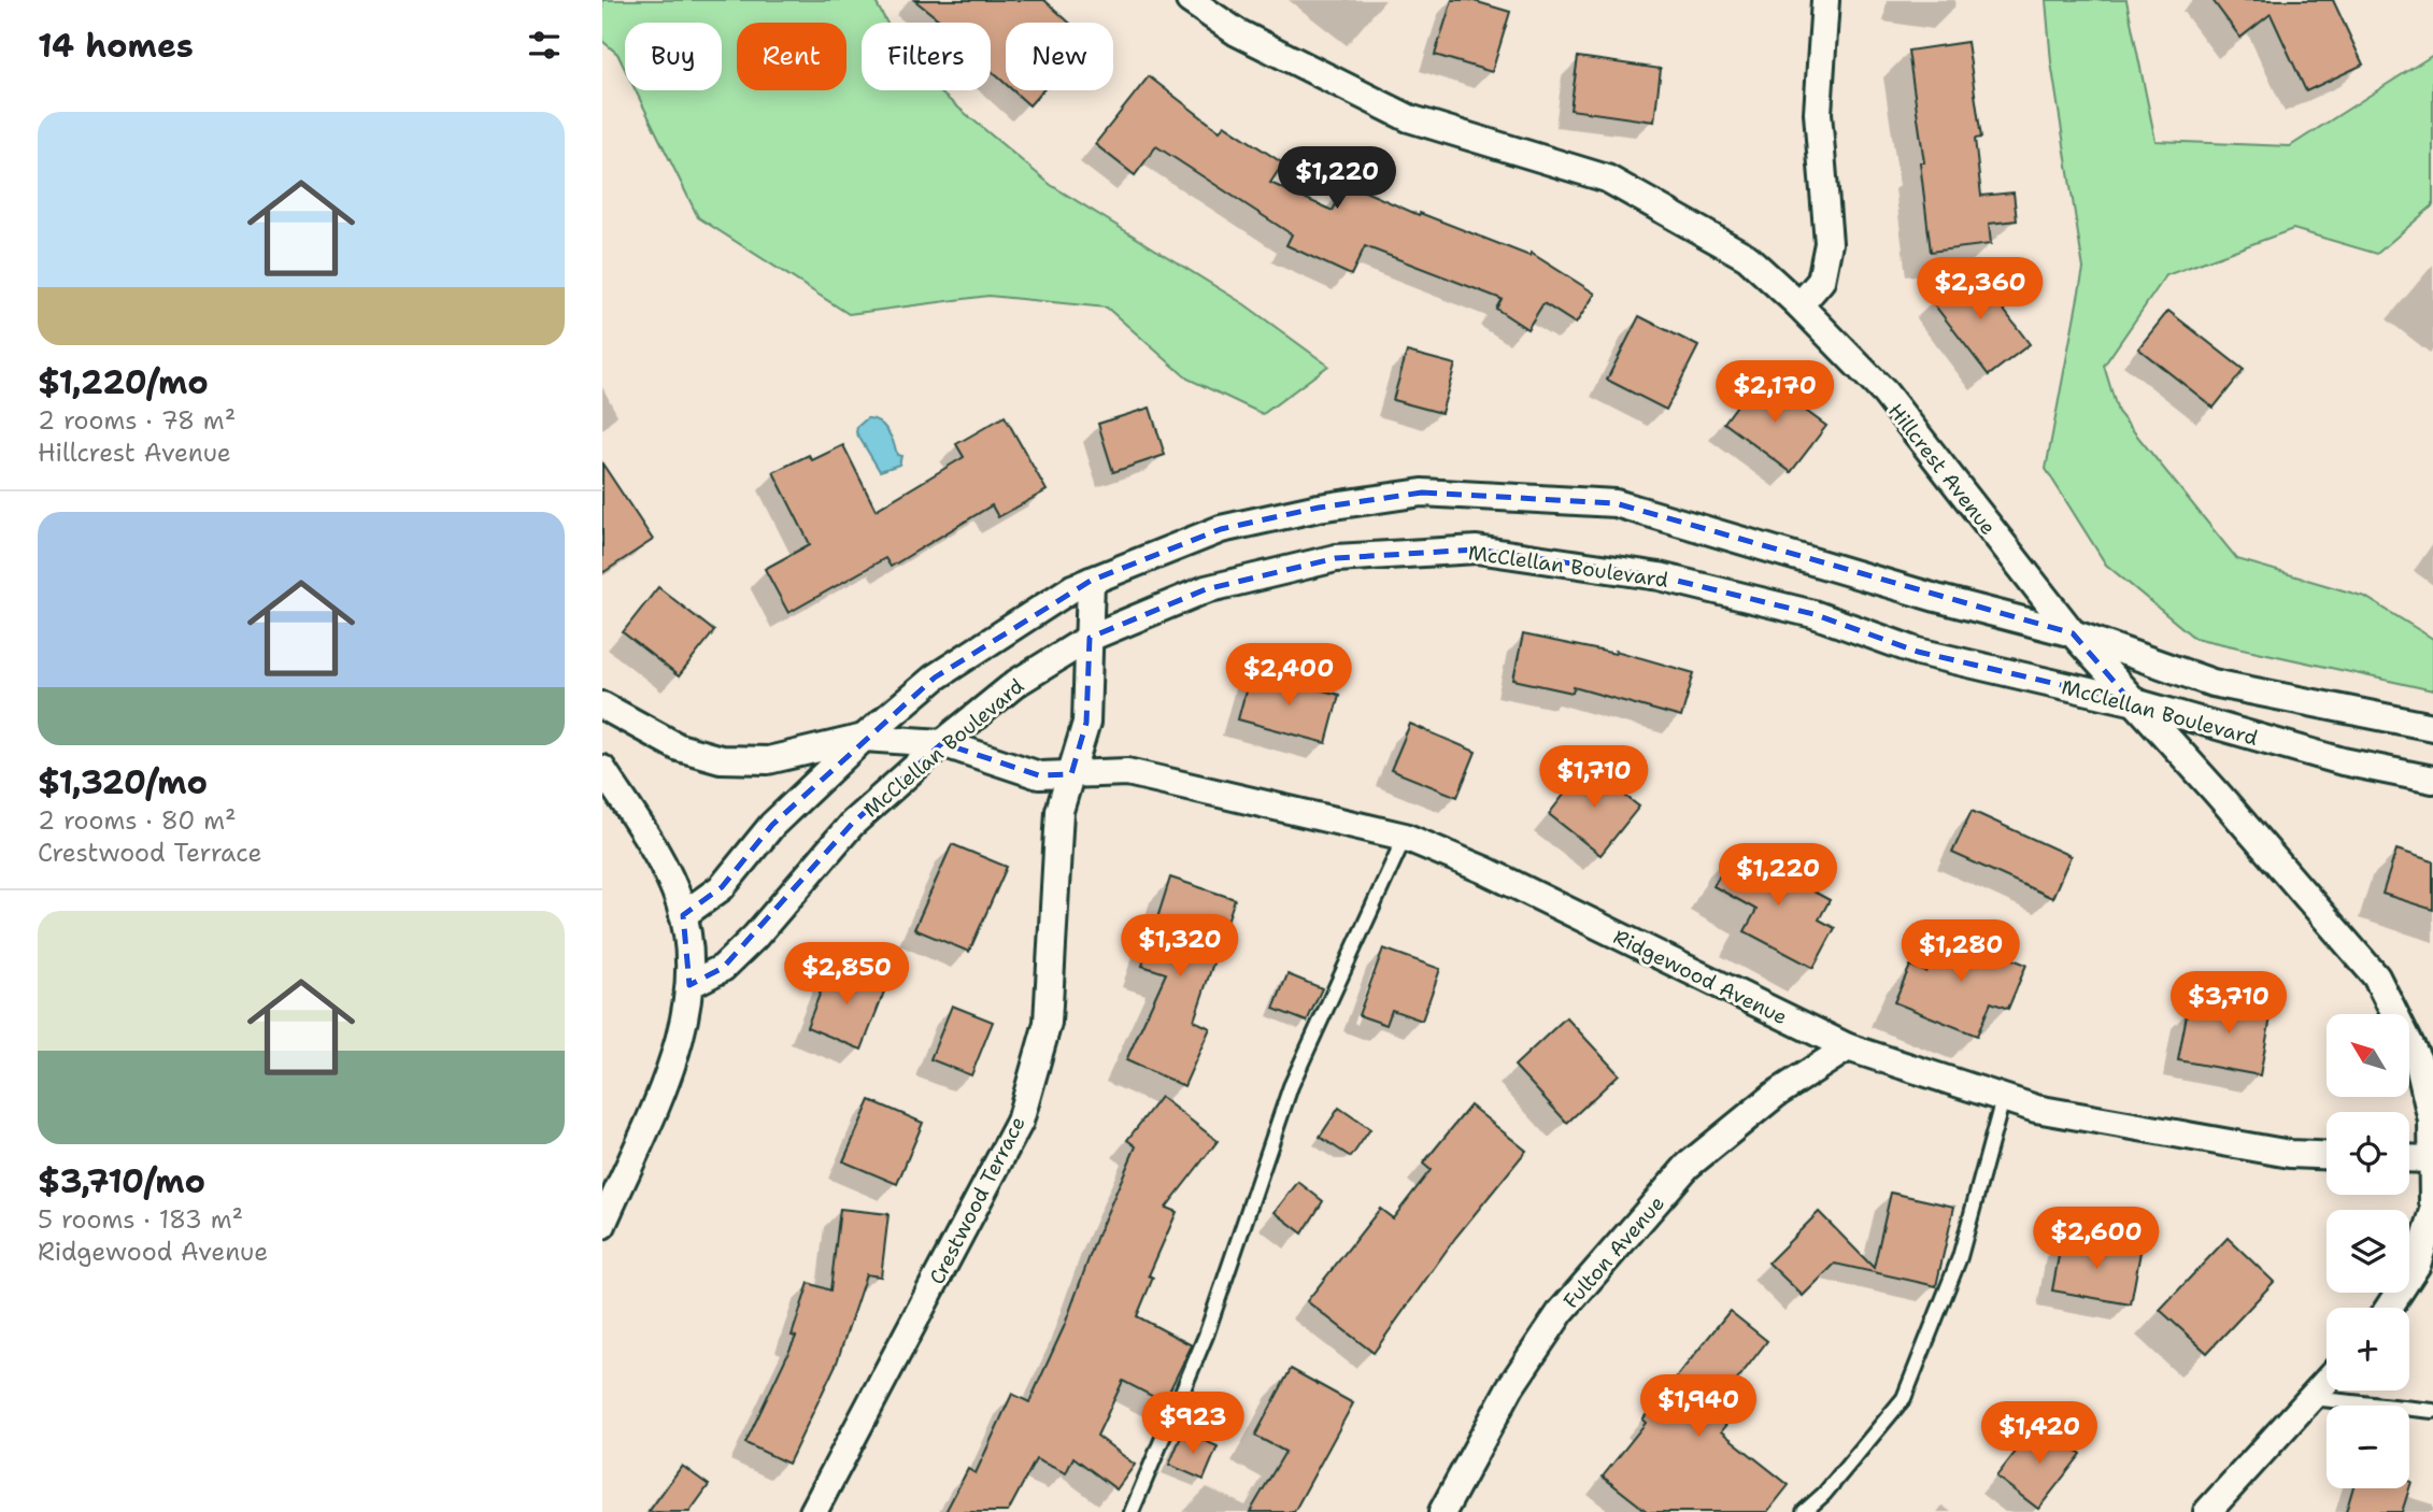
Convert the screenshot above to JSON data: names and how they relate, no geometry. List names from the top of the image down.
{
  "streets": {
    "street": [
      "Hillcrest Avenue",
      "McClellan Boulevard",
      "Ridgewood Avenue",
      "Crestwood Terrace",
      "Fulton Avenue"
    ]
  },
  "crossings": [
    ["Hillcrest Avenue", "McClellan Boulevard"],
    ["McClellan Boulevard", "Ridgewood Avenue"],
    ["Ridgewood Avenue", "Crestwood Terrace"],
    ["Ridgewood Avenue", "Fulton Avenue"]
  ],
  "north": "top left",
  "page": {
    "heading": "14 homes",
    "chip": [
      "Buy",
      "Rent",
      "Filters",
      "New"
    ],
    "list": [
      {
        "name": "$1,220/mo",
        "note": "2 rooms · 78 m² · Hillcrest Avenue"
      },
      {
        "name": "$1,320/mo",
        "note": "2 rooms · 80 m² · Crestwood Terrace"
      },
      {
        "name": "$3,710/mo",
        "note": "5 rooms · 183 m² · Ridgewood Avenue"
      }
    ],
    "price": [
      "$1,220",
      "$2,360",
      "$2,170",
      "$2,400",
      "$1,710",
      "$1,220",
      "$1,320",
      "$1,280",
      "$2,850",
      "$3,710",
      "$2,600",
      "$1,940",
      "$923",
      "$1,420"
    ],
    "map_buttons": ["+", "−"]
  }
}
